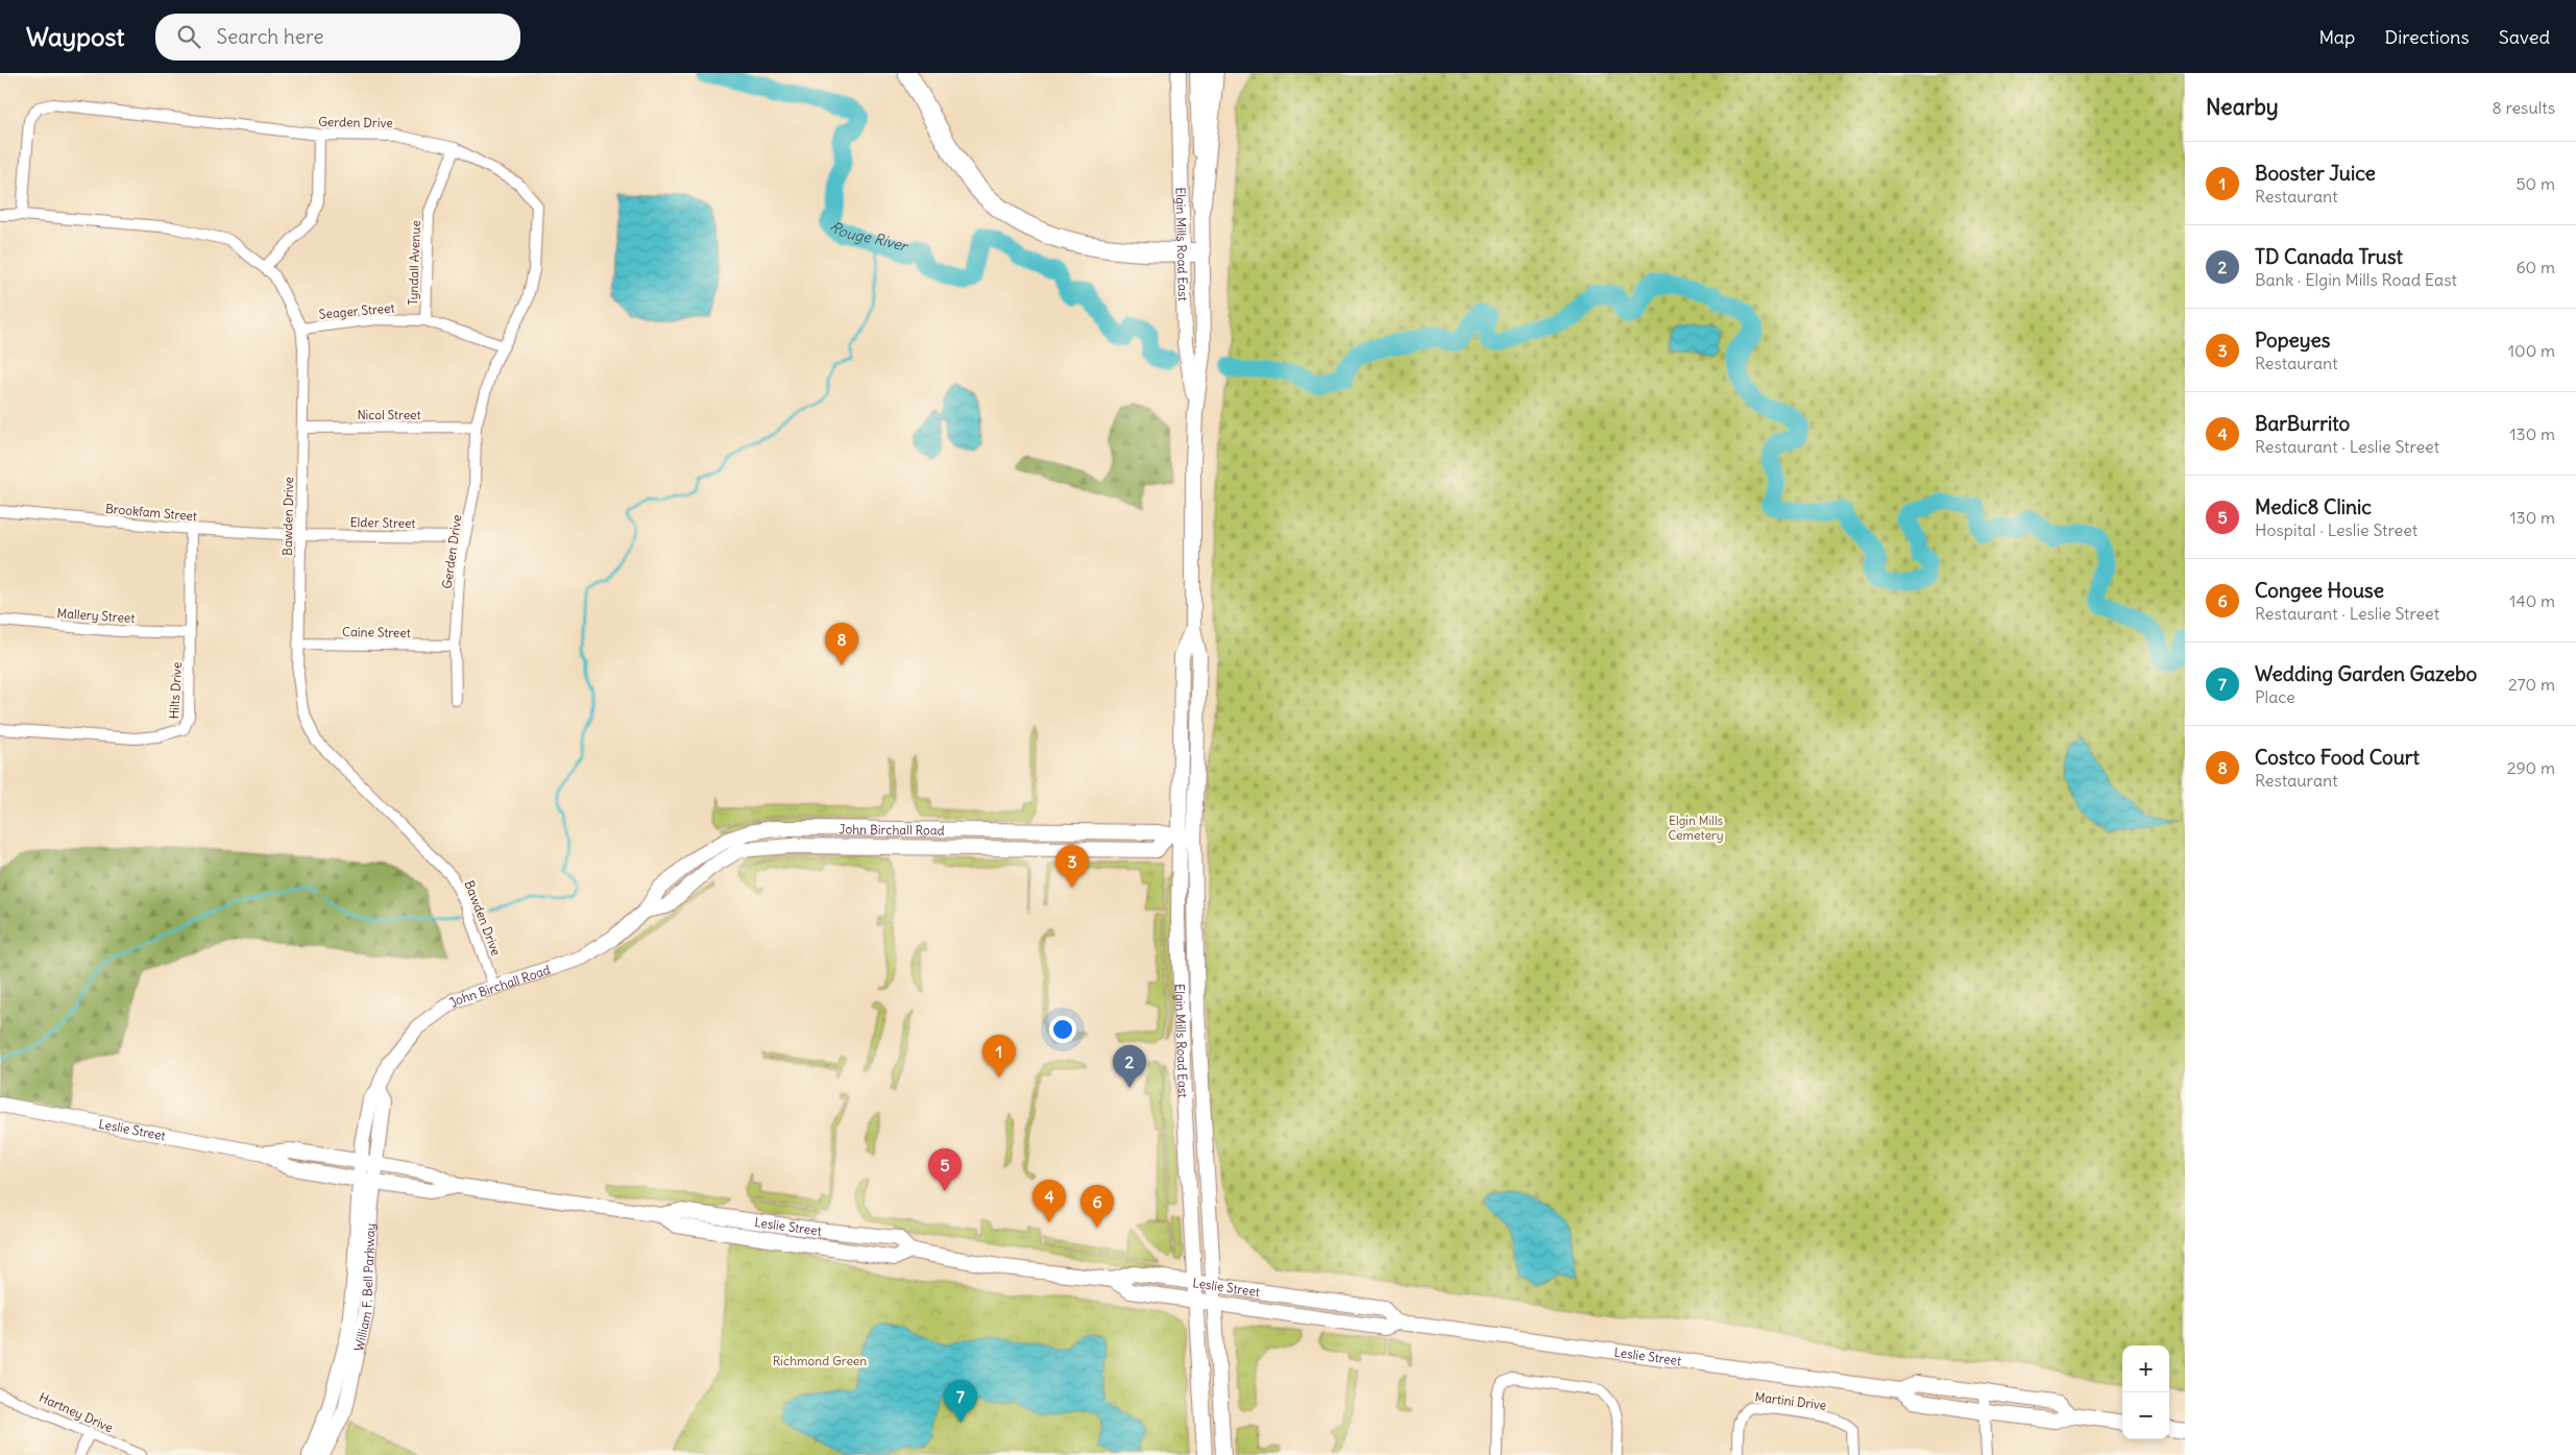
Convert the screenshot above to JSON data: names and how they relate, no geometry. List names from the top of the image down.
{
  "streets": {
    "main road": [
      "Elgin Mills Road East",
      "John Birchall Road",
      "Leslie Street",
      "William F. Bell Parkway"
    ],
    "street": [
      "Gerden Drive",
      "Tyndall Avenue",
      "Seager Street",
      "Nicol Street",
      "Brookfam Street",
      "Bawden Drive",
      "Elder Street",
      "Mallery Street",
      "Caine Street",
      "Hilts Drive",
      "Martini Drive",
      "Hartney Drive"
    ]
  },
  "crossings": [
    ["Gerden Drive", "Tyndall Avenue"],
    ["Gerden Drive", "Seager Street"],
    ["Gerden Drive", "Nicol Street"],
    ["Gerden Drive", "Bawden Drive"],
    ["Gerden Drive", "Elder Street"],
    ["Gerden Drive", "Caine Street"],
    ["Elgin Mills Road East", "John Birchall Road"],
    ["Elgin Mills Road East", "Leslie Street"],
    ["Tyndall Avenue", "Seager Street"],
    ["Seager Street", "Bawden Drive"],
    ["Nicol Street", "Bawden Drive"],
    ["Brookfam Street", "Bawden Drive"],
    ["Brookfam Street", "Elder Street"],
    ["Brookfam Street", "Hilts Drive"],
    ["Bawden Drive", "Elder Street"],
    ["Bawden Drive", "Caine Street"],
    ["Bawden Drive", "John Birchall Road"],
    ["Mallery Street", "Hilts Drive"],
    ["John Birchall Road", "Leslie Street"],
    ["John Birchall Road", "William F. Bell Parkway"],
    ["Leslie Street", "William F. Bell Parkway"]
  ],
  "water": ["Rouge River"],
  "parks": ["Elgin Mills Cemetery", "Richmond Green"],
  "page": {
    "header": "Waypost",
    "search": "Search here",
    "nav": ["Map", "Directions", "Saved"],
    "heading": ["Nearby", "8 results"],
    "list": [
      {
        "mark": "1",
        "name": "Booster Juice",
        "note": "Restaurant",
        "value": "50 m"
      },
      {
        "mark": "2",
        "name": "TD Canada Trust",
        "note": "Bank · Elgin Mills Road East",
        "value": "60 m"
      },
      {
        "mark": "3",
        "name": "Popeyes",
        "note": "Restaurant",
        "value": "100 m"
      },
      {
        "mark": "4",
        "name": "BarBurrito",
        "note": "Restaurant · Leslie Street",
        "value": "130 m"
      },
      {
        "mark": "5",
        "name": "Medic8 Clinic",
        "note": "Hospital · Leslie Street",
        "value": "130 m"
      },
      {
        "mark": "6",
        "name": "Congee House",
        "note": "Restaurant · Leslie Street",
        "value": "140 m"
      },
      {
        "mark": "7",
        "name": "Wedding Garden Gazebo",
        "note": "Place",
        "value": "270 m"
      },
      {
        "mark": "8",
        "name": "Costco Food Court",
        "note": "Restaurant",
        "value": "290 m"
      }
    ],
    "pins": [
      "8",
      "3",
      "1",
      "2",
      "5",
      "4",
      "6",
      "7"
    ],
    "map_buttons": ["+", "−"]
  }
}
